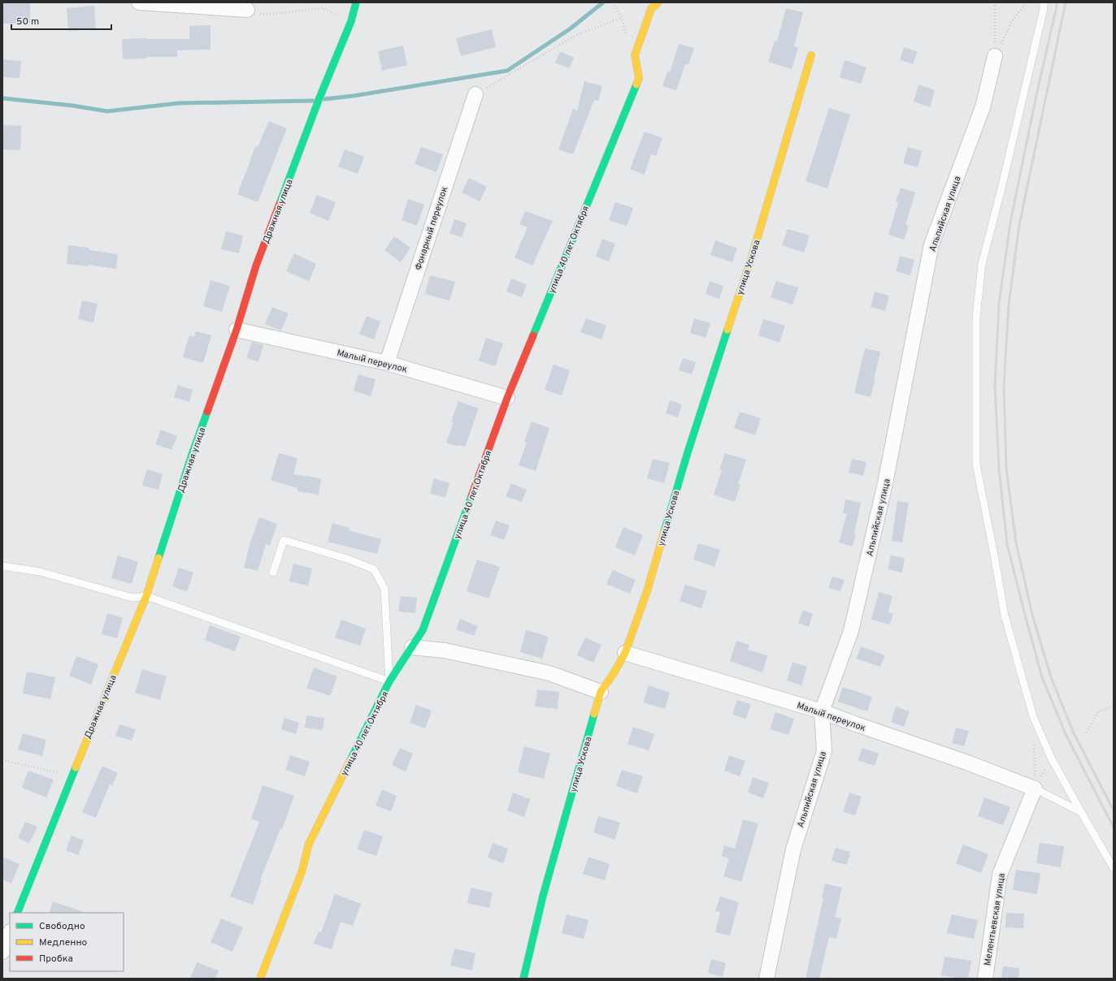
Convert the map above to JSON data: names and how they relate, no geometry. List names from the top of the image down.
{
  "streets": {
    "street": [
      "Дражная улица",
      "Альпийская улица",
      "Фонарный переулок",
      "улица 40 лет Октября",
      "улица Ускова",
      "Малый переулок",
      "Мелентьевская улица"
    ]
  },
  "crossings": [
    ["Дражная улица", "Малый переулок"],
    ["Альпийская улица", "Малый переулок"],
    ["Фонарный переулок", "Малый переулок"],
    ["улица 40 лет Октября", "Малый переулок"],
    ["улица Ускова", "Малый переулок"],
    ["Малый переулок", "Мелентьевская улица"]
  ],
  "legend": ["Свободно", "Медленно", "Пробка"],
  "scale_bar": "50 m"
}
